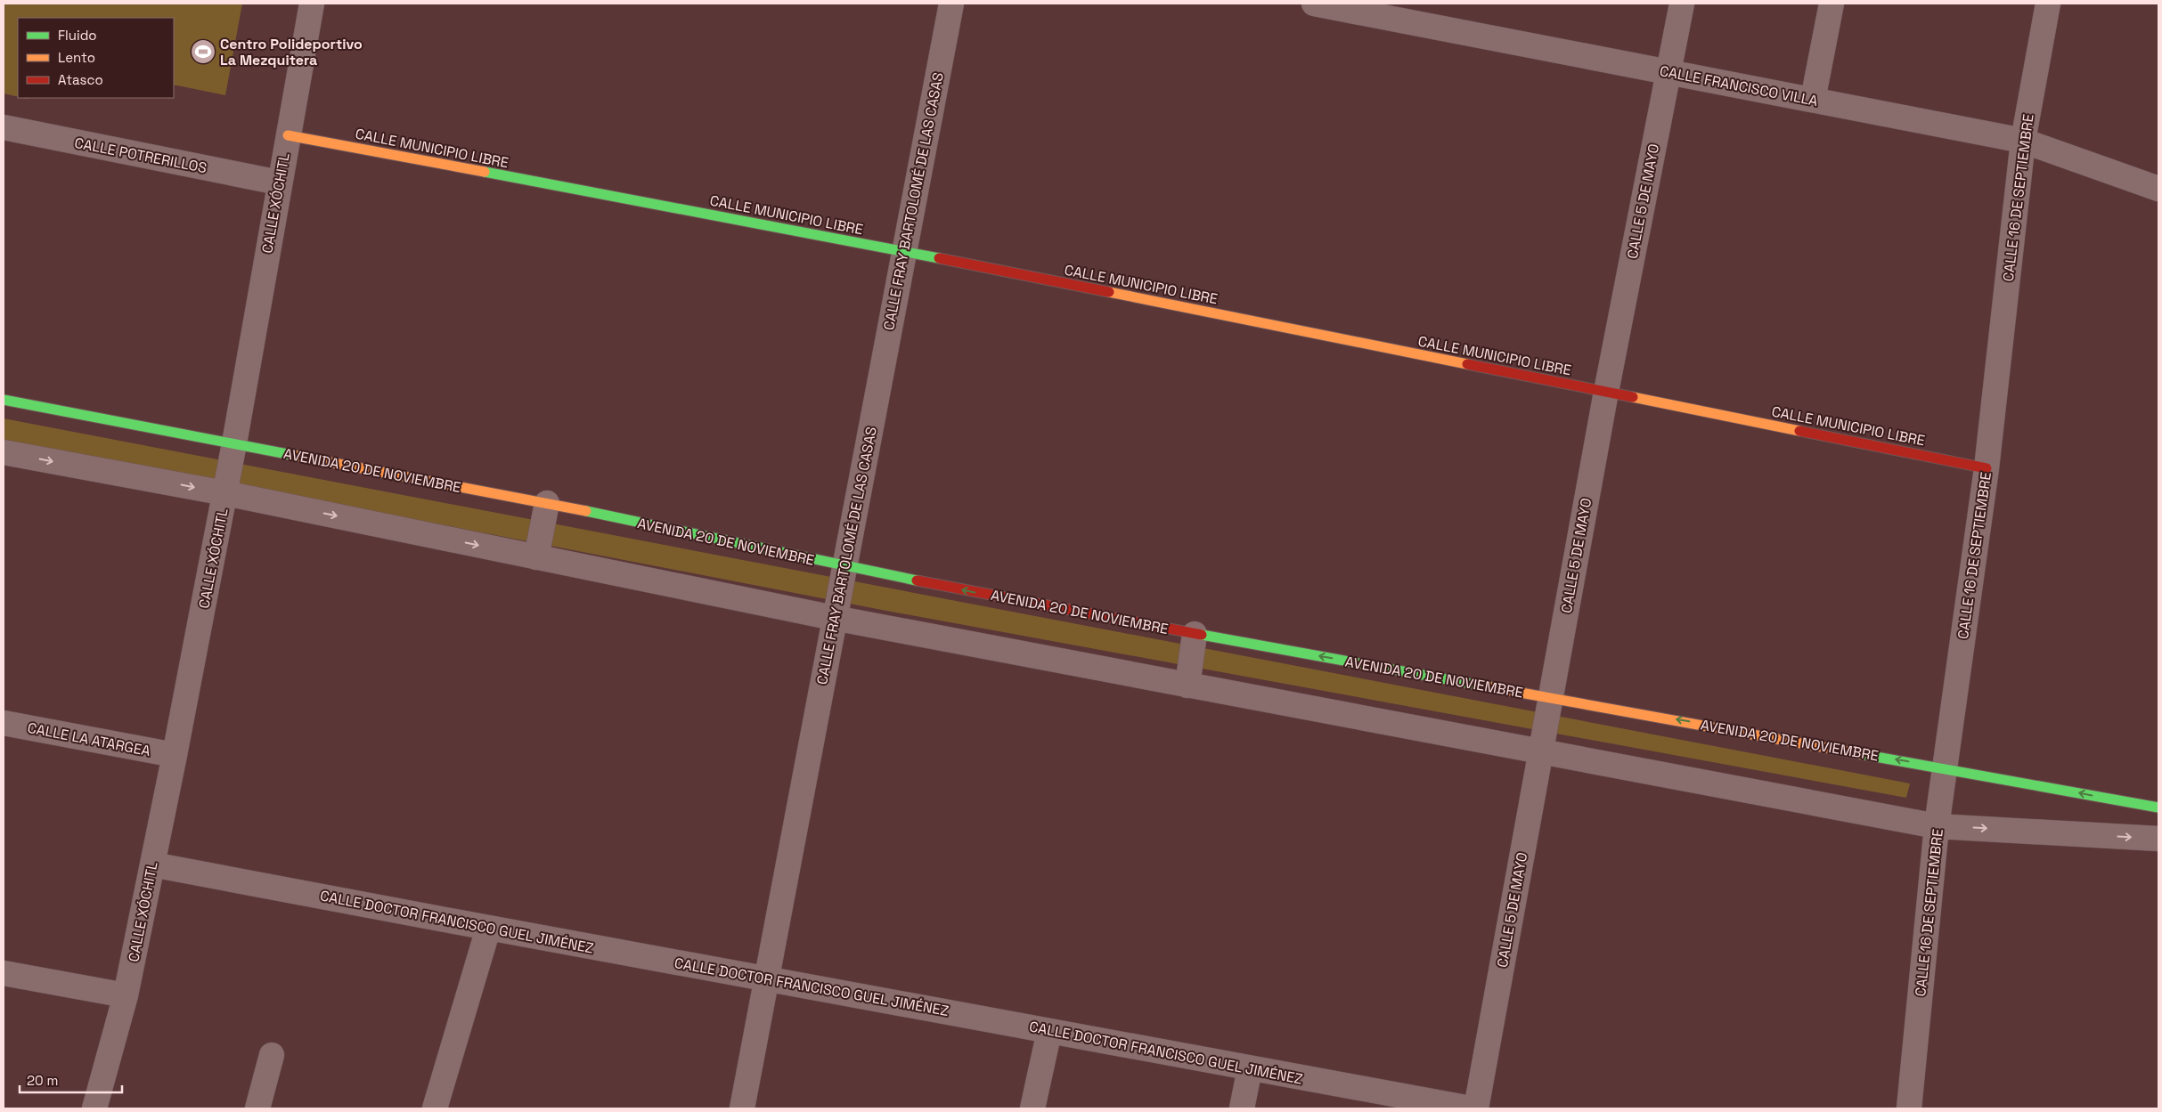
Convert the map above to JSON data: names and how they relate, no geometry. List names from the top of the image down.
{
  "streets": {
    "street": [
      "CALLE FRANCISCO VILLA",
      "CALLE MUNICIPIO LIBRE",
      "CALLE POTRERILLOS",
      "CALLE 16 DE SEPTIEMBRE",
      "CALLE FRAY BARTOLOMÉ DE LAS CASAS",
      "CALLE 5 DE MAYO",
      "CALLE XÓCHITL",
      "AVENIDA 20 DE NOVIEMBRE",
      "CALLE LA ATARGEA",
      "CALLE DOCTOR FRANCISCO GUEL JIMÉNEZ"
    ]
  },
  "crossings": [
    ["CALLE FRANCISCO VILLA", "CALLE 16 DE SEPTIEMBRE"],
    ["CALLE FRANCISCO VILLA", "CALLE 5 DE MAYO"],
    ["CALLE MUNICIPIO LIBRE", "CALLE 16 DE SEPTIEMBRE"],
    ["CALLE MUNICIPIO LIBRE", "CALLE FRAY BARTOLOMÉ DE LAS CASAS"],
    ["CALLE MUNICIPIO LIBRE", "CALLE 5 DE MAYO"],
    ["CALLE MUNICIPIO LIBRE", "CALLE XÓCHITL"],
    ["CALLE POTRERILLOS", "CALLE XÓCHITL"],
    ["CALLE 16 DE SEPTIEMBRE", "AVENIDA 20 DE NOVIEMBRE"],
    ["CALLE FRAY BARTOLOMÉ DE LAS CASAS", "AVENIDA 20 DE NOVIEMBRE"],
    ["CALLE FRAY BARTOLOMÉ DE LAS CASAS", "CALLE DOCTOR FRANCISCO GUEL JIMÉNEZ"],
    ["CALLE 5 DE MAYO", "AVENIDA 20 DE NOVIEMBRE"],
    ["CALLE XÓCHITL", "AVENIDA 20 DE NOVIEMBRE"],
    ["CALLE XÓCHITL", "CALLE LA ATARGEA"],
    ["CALLE XÓCHITL", "CALLE DOCTOR FRANCISCO GUEL JIMÉNEZ"]
  ],
  "places": {
    "sports": ["Centro Polideportivo La Mezquitera"]
  },
  "legend": ["Fluido", "Lento", "Atasco"],
  "scale_bar": "20 m"
}
